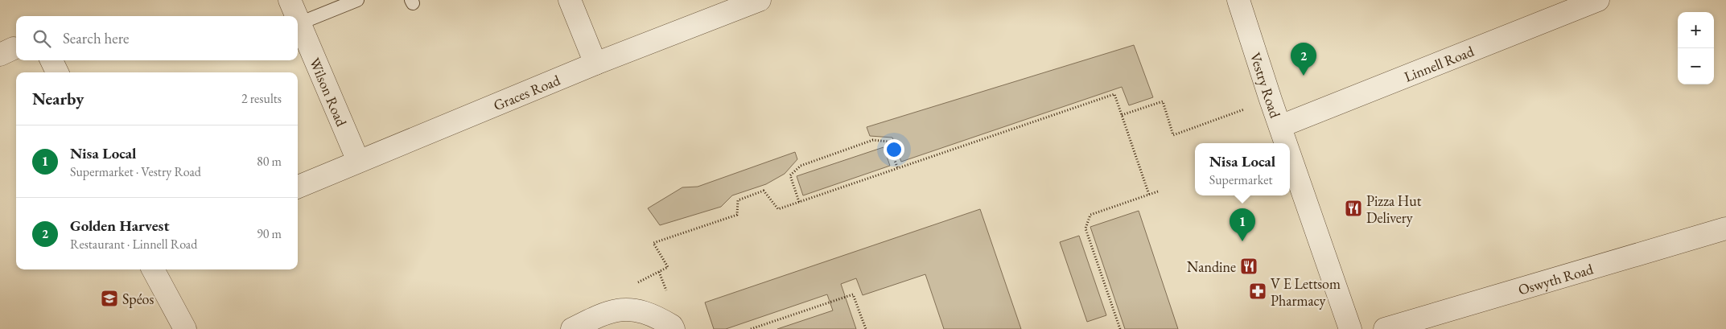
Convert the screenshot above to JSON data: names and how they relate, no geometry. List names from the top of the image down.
{
  "streets": {
    "street": [
      "Linnell Road",
      "Vestry Road",
      "Wilson Road",
      "Graces Road",
      "Oswyth Road"
    ]
  },
  "crossings": [
    ["Linnell Road", "Vestry Road"],
    ["Wilson Road", "Graces Road"]
  ],
  "places": {
    "restaurant": ["Pizza Hut Delivery", "Nandine"],
    "pharmacy": ["V E Lettsom Pharmacy"],
    "school or university": ["Spéos"]
  },
  "page": {
    "map_buttons": ["+", "−"],
    "search": "Search here",
    "pins": ["2", "1"],
    "heading": ["Nearby", "2 results"],
    "list": [
      {
        "mark": "1",
        "name": "Nisa Local",
        "note": "Supermarket · Vestry Road",
        "value": "80 m"
      },
      {
        "mark": "2",
        "name": "Golden Harvest",
        "note": "Restaurant · Linnell Road",
        "value": "90 m"
      }
    ],
    "popup": ["Nisa Local", "Supermarket"]
  }
}
